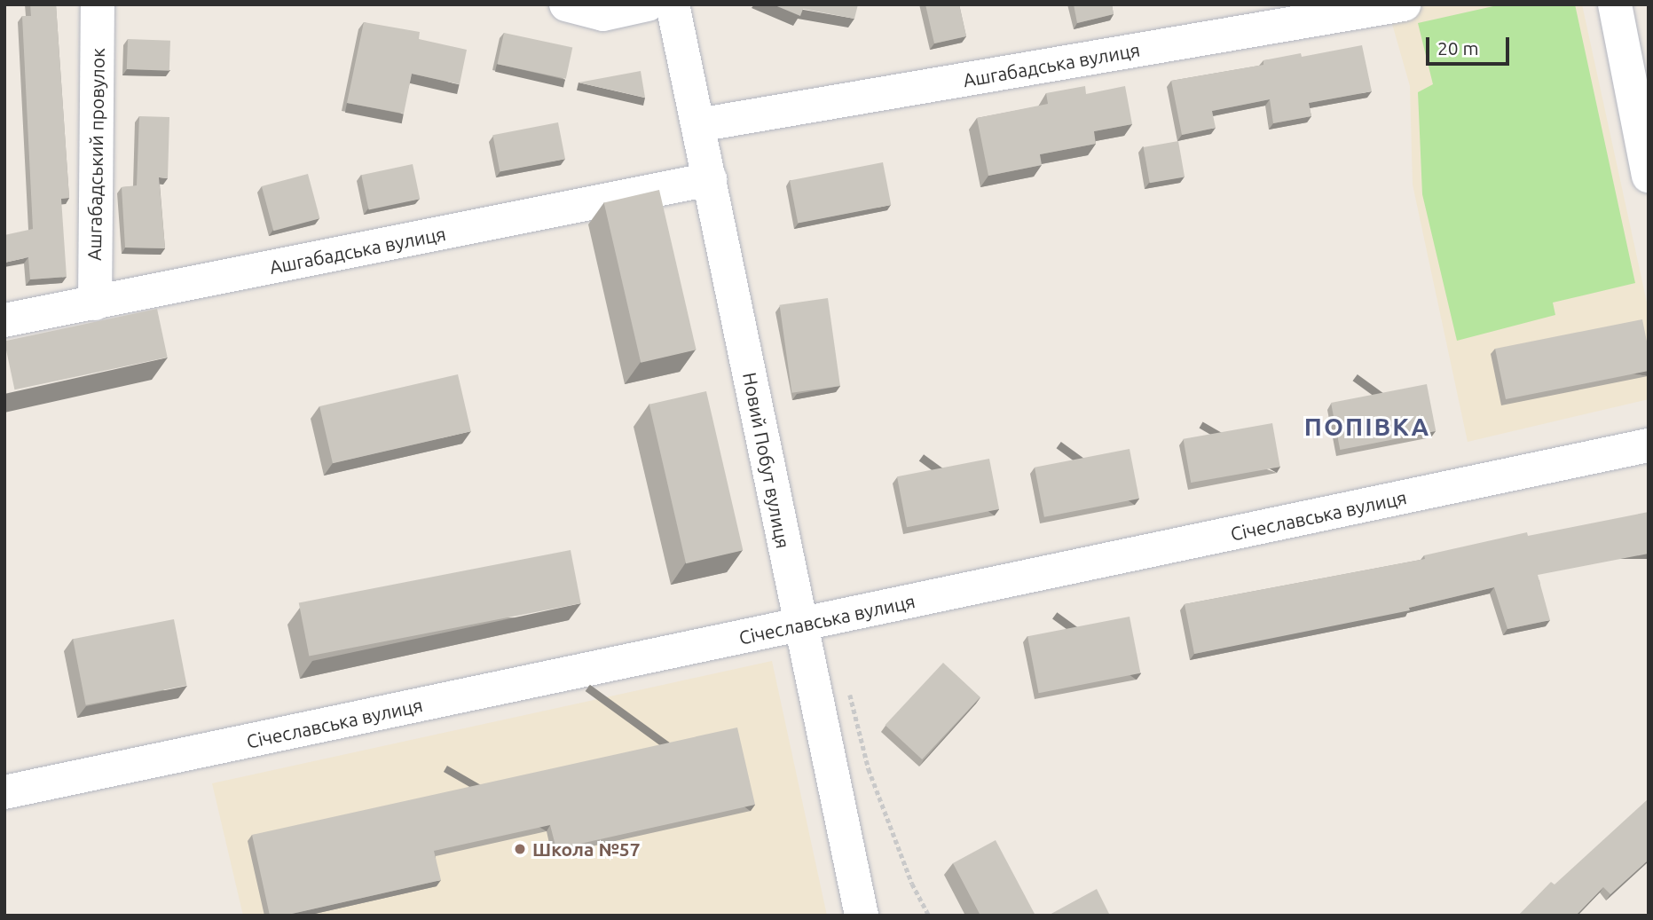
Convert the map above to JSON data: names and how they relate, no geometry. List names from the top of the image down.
{
  "streets": {
    "street": [
      "Ашгабадська вулиця",
      "Ашгабадський провулок",
      "Новий Побут вулиця",
      "Січеславська вулиця"
    ]
  },
  "crossings": [
    ["Ашгабадська вулиця", "Ашгабадський провулок"],
    ["Ашгабадська вулиця", "Новий Побут вулиця"],
    ["Новий Побут вулиця", "Січеславська вулиця"]
  ],
  "districts": ["ПОПІВКА"],
  "places": ["Школа №57"],
  "scale_bar": "20 m"
}
